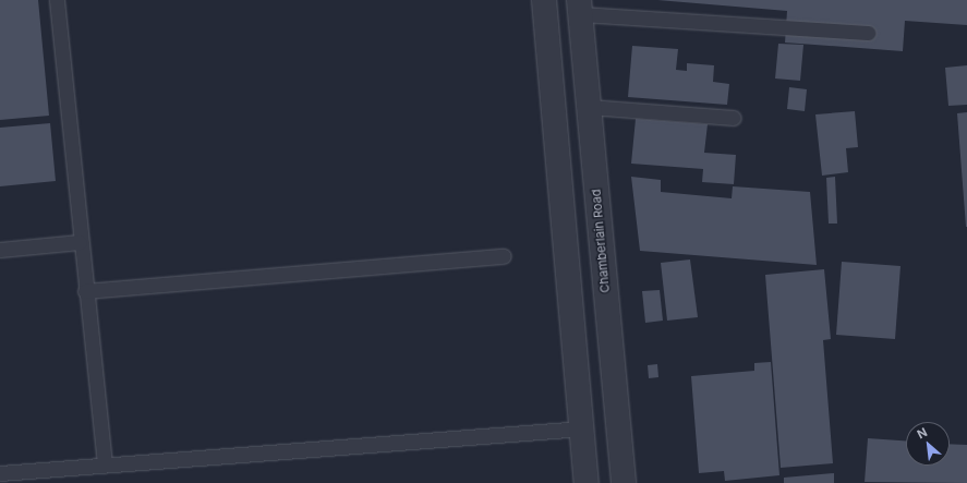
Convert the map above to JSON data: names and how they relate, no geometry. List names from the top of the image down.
{
  "streets": {
    "street": ["Chamberlain Road"]
  },
  "north": "top left"
}
